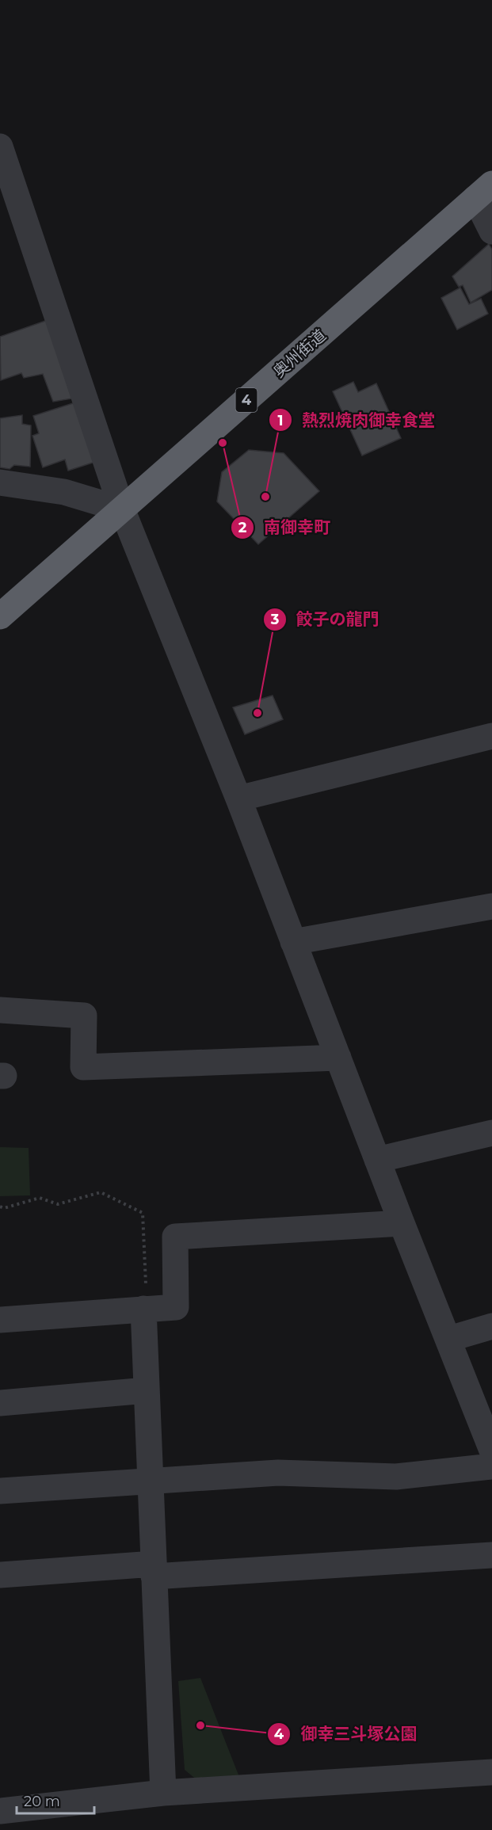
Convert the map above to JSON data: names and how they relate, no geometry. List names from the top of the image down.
{
  "streets": {
    "highway": ["奥州街道", "4"]
  },
  "places": [
    "南御幸町",
    "熱烈焼肉御幸食堂",
    "餃子の龍門",
    "御幸三斗塚公園"
  ],
  "scale_bar": "20 m"
}
